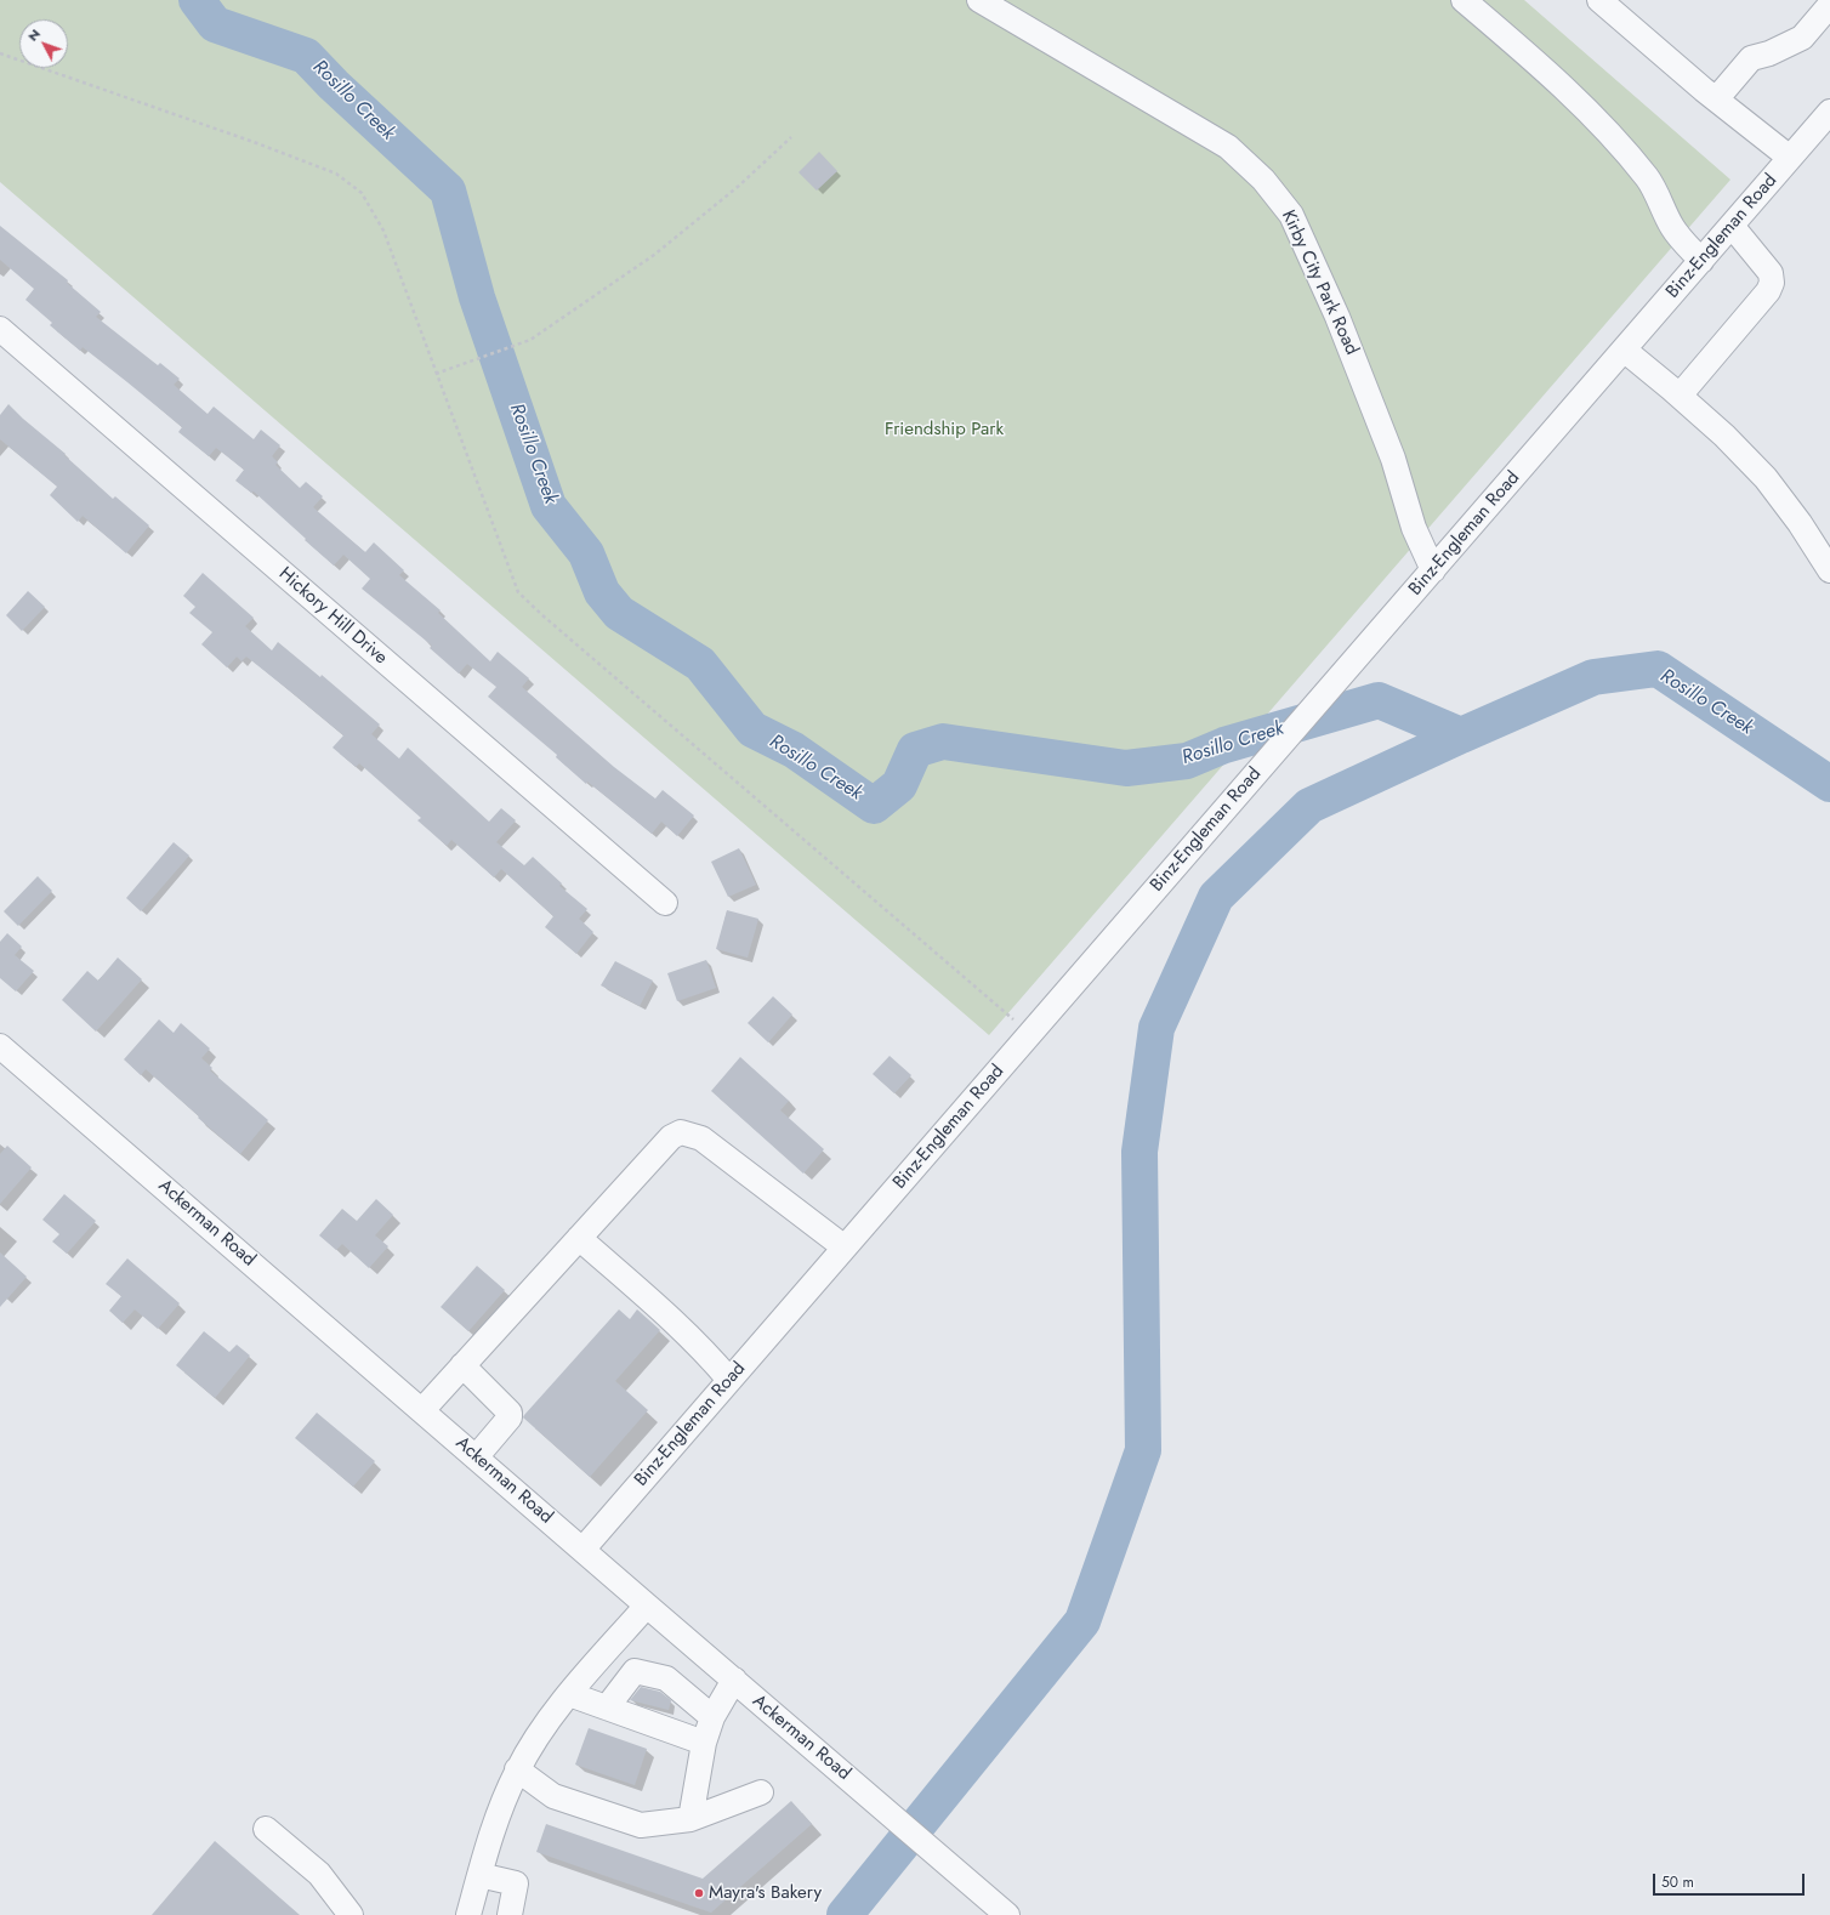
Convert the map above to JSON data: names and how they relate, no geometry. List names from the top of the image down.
{
  "streets": {
    "street": [
      "Binz-Engleman Road",
      "Kirby City Park Road",
      "Hickory Hill Drive",
      "Ackerman Road"
    ]
  },
  "crossings": [
    ["Binz-Engleman Road", "Kirby City Park Road"],
    ["Binz-Engleman Road", "Ackerman Road"]
  ],
  "water": ["Rosillo Creek"],
  "parks": ["Friendship Park"],
  "places": ["Mayra's Bakery"],
  "scale_bar": "50 m",
  "north": "top left"
}
